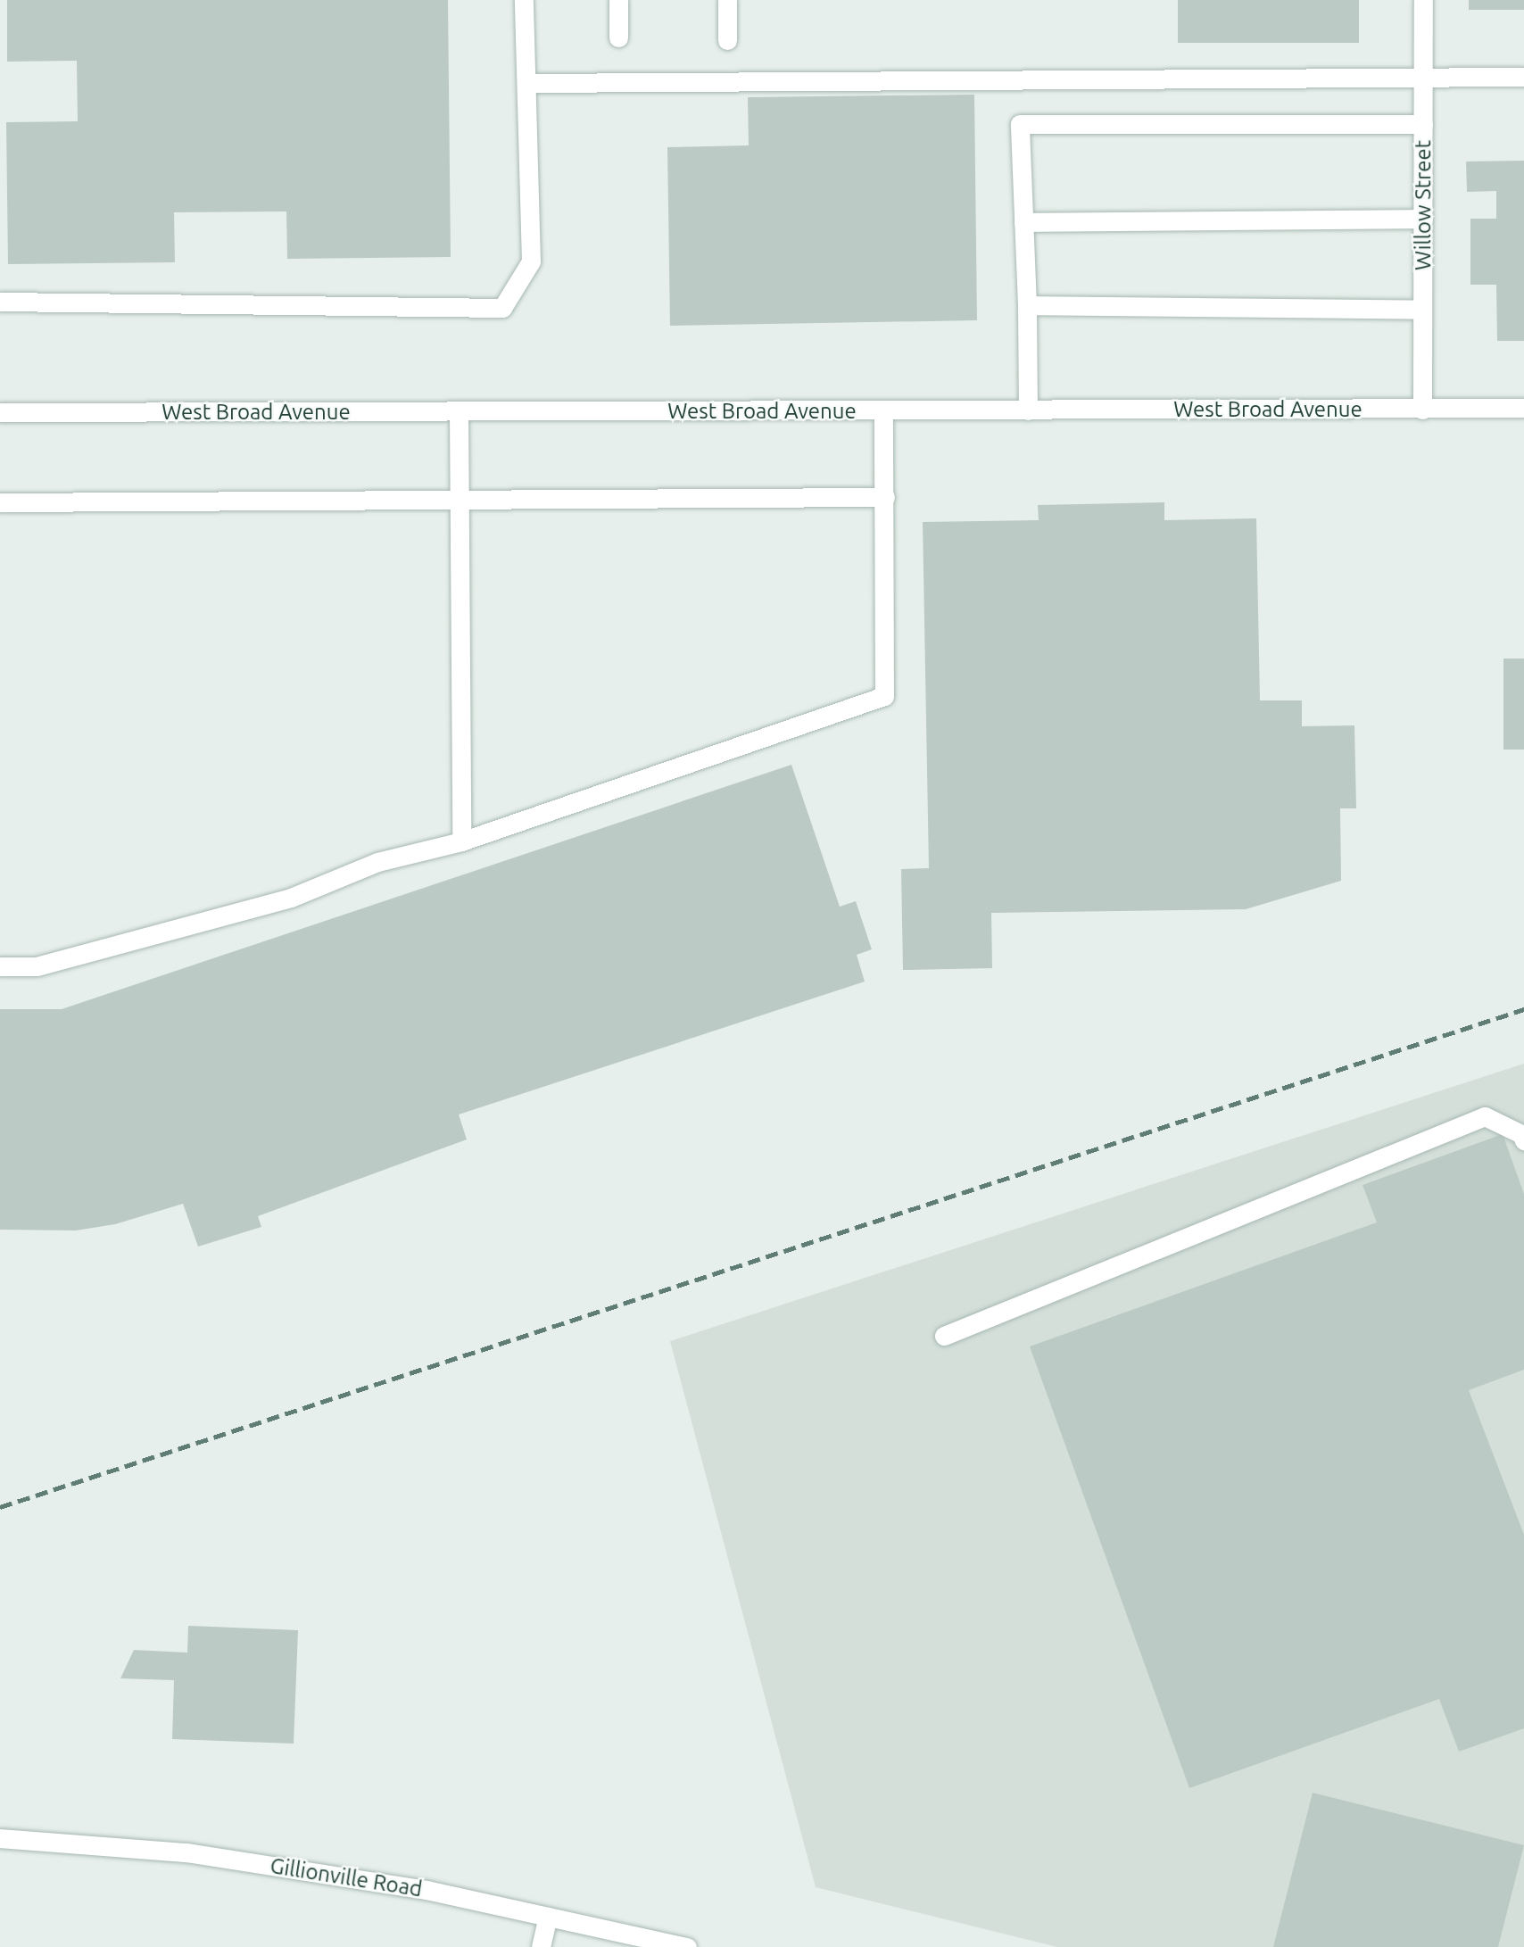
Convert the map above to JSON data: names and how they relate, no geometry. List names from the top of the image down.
{
  "streets": {
    "street": ["Willow Street", "West Broad Avenue", "Gillionville Road"]
  },
  "crossings": [
    ["Willow Street", "West Broad Avenue"]
  ]
}
